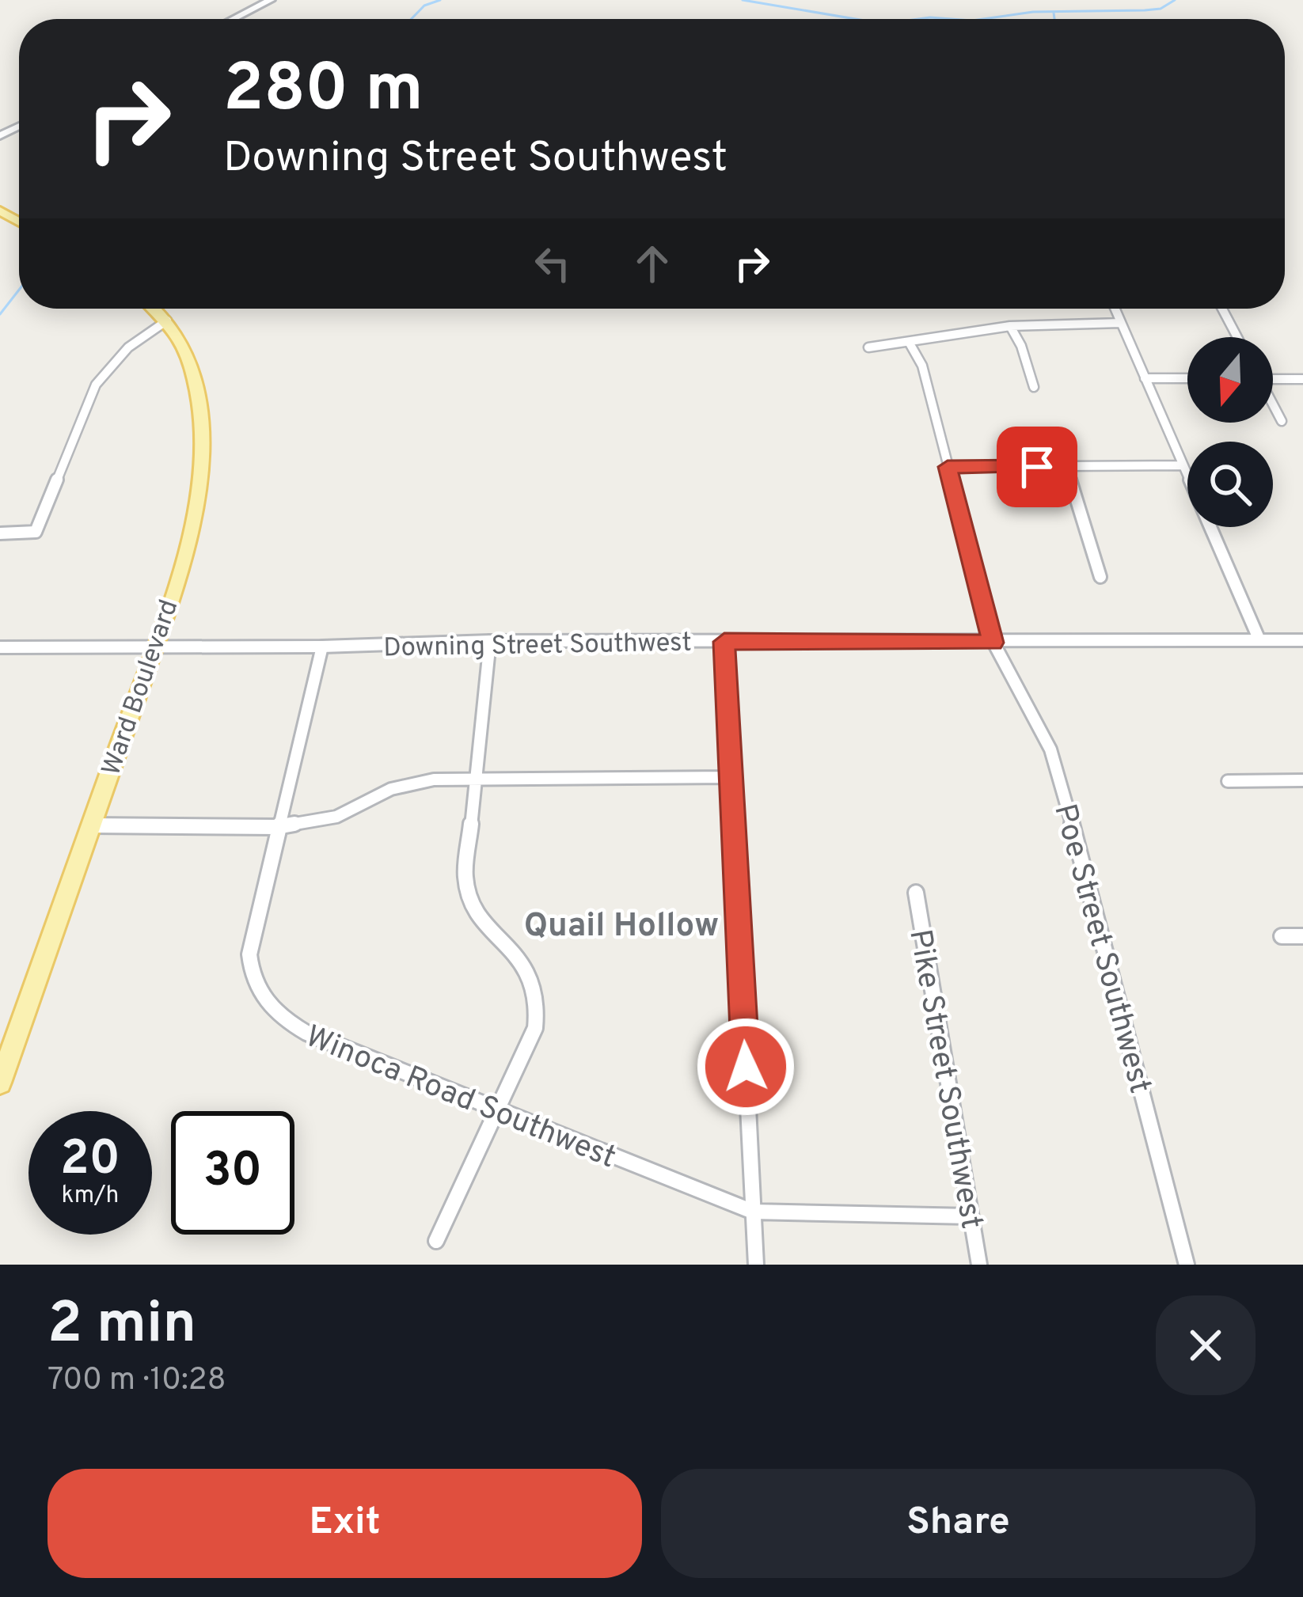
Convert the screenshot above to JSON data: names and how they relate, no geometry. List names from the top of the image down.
{
  "streets": {
    "main road": ["Ward Boulevard"],
    "street": [
      "Downing Street Southwest",
      "Poe Street Southwest",
      "Pike Street Southwest",
      "Winoca Road Southwest"
    ]
  },
  "crossings": [
    ["Downing Street Southwest", "Ward Boulevard"],
    ["Downing Street Southwest", "Poe Street Southwest"],
    ["Downing Street Southwest", "Winoca Road Southwest"],
    ["Pike Street Southwest", "Winoca Road Southwest"]
  ],
  "districts": ["Quail Hollow"],
  "north": "bottom",
  "page": {
    "turn": ["280 m", "Downing Street Southwest"],
    "speed": "20 km/h",
    "limit": "30",
    "heading": ["2 min", "700 m · 10:28"],
    "buttons": ["Exit", "Share"]
  }
}
